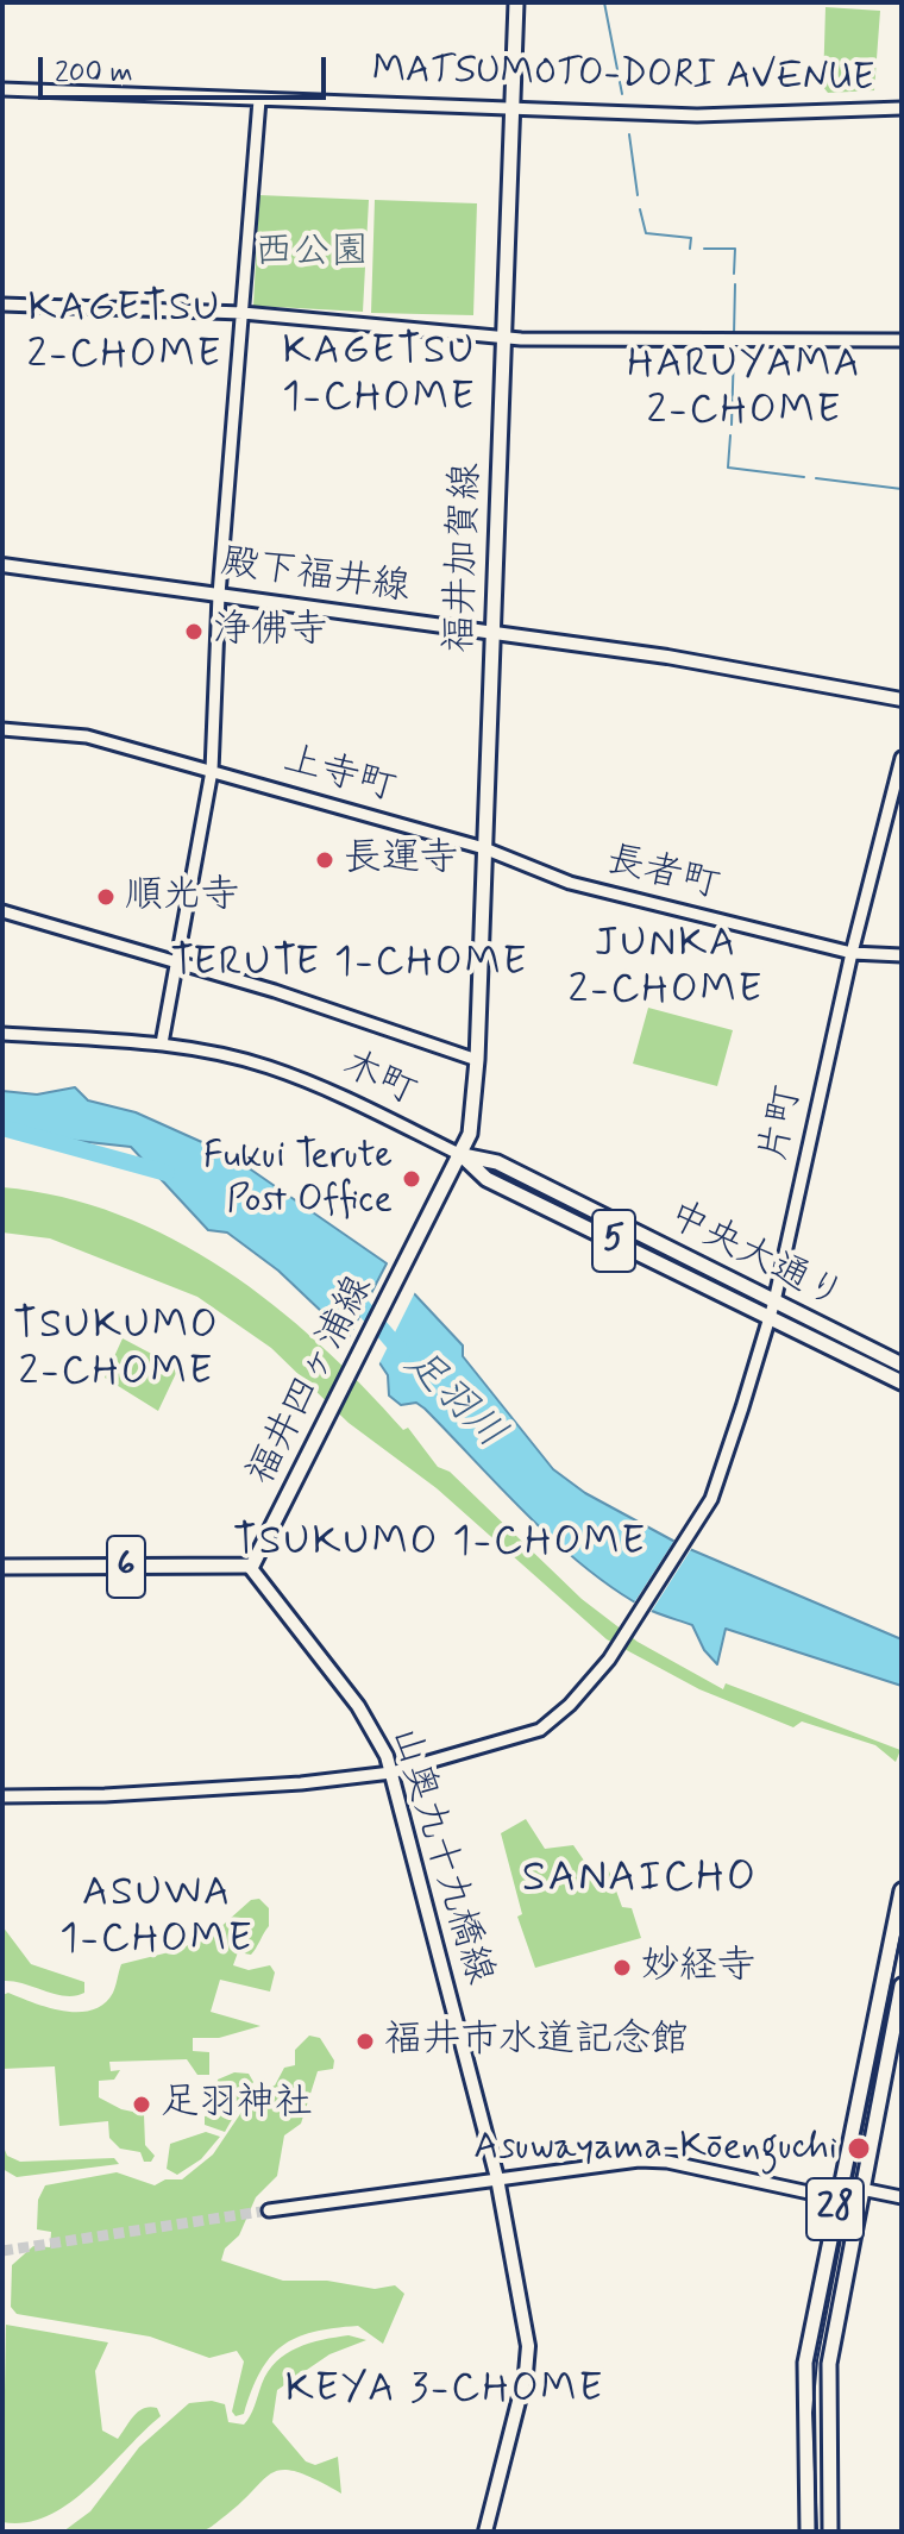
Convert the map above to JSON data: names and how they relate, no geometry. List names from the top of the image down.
{
  "streets": {
    "main road": [
      "福井加賀線",
      "殿下福井線",
      "5",
      "中央大通り",
      "福井四ヶ浦線",
      "6",
      "山奥九十九橋線",
      "28"
    ],
    "street": [
      "MATSUMOTO-DORI AVENUE",
      "上寺町",
      "長者町",
      "木町",
      "片町"
    ]
  },
  "crossings": [
    ["MATSUMOTO-DORI AVENUE", "福井加賀線"],
    ["福井加賀線", "殿下福井線"],
    ["福井加賀線", "上寺町"],
    ["福井加賀線", "木町"],
    ["福井加賀線", "中央大通り"],
    ["福井加賀線", "福井四ヶ浦線"],
    ["上寺町", "長者町"],
    ["長者町", "片町"],
    ["木町", "中央大通り"],
    ["木町", "福井四ヶ浦線"],
    ["片町", "中央大通り"],
    ["片町", "山奥九十九橋線"],
    ["中央大通り", "福井四ヶ浦線"],
    ["福井四ヶ浦線", "6"],
    ["福井四ヶ浦線", "山奥九十九橋線"],
    ["6", "山奥九十九橋線"]
  ],
  "districts": [
    "KAGETSU 2-CHOME",
    "KAGETSU 1-CHOME",
    "HARUYAMA 2-CHOME",
    "JUNKA 2-CHOME",
    "TERUTE 1-CHOME",
    "TSUKUMO 2-CHOME",
    "TSUKUMO 1-CHOME",
    "SANAICHO",
    "ASUWA 1-CHOME",
    "KEYA 3-CHOME"
  ],
  "water": ["足羽川"],
  "parks": ["西公園"],
  "places": [
    "浄佛寺",
    "長運寺",
    "順光寺",
    "Fukui Terute Post Office",
    "妙経寺",
    "福井市水道記念館",
    "足羽神社",
    "Asuwayama-Kōenguchi"
  ],
  "scale_bar": "200 m"
}
